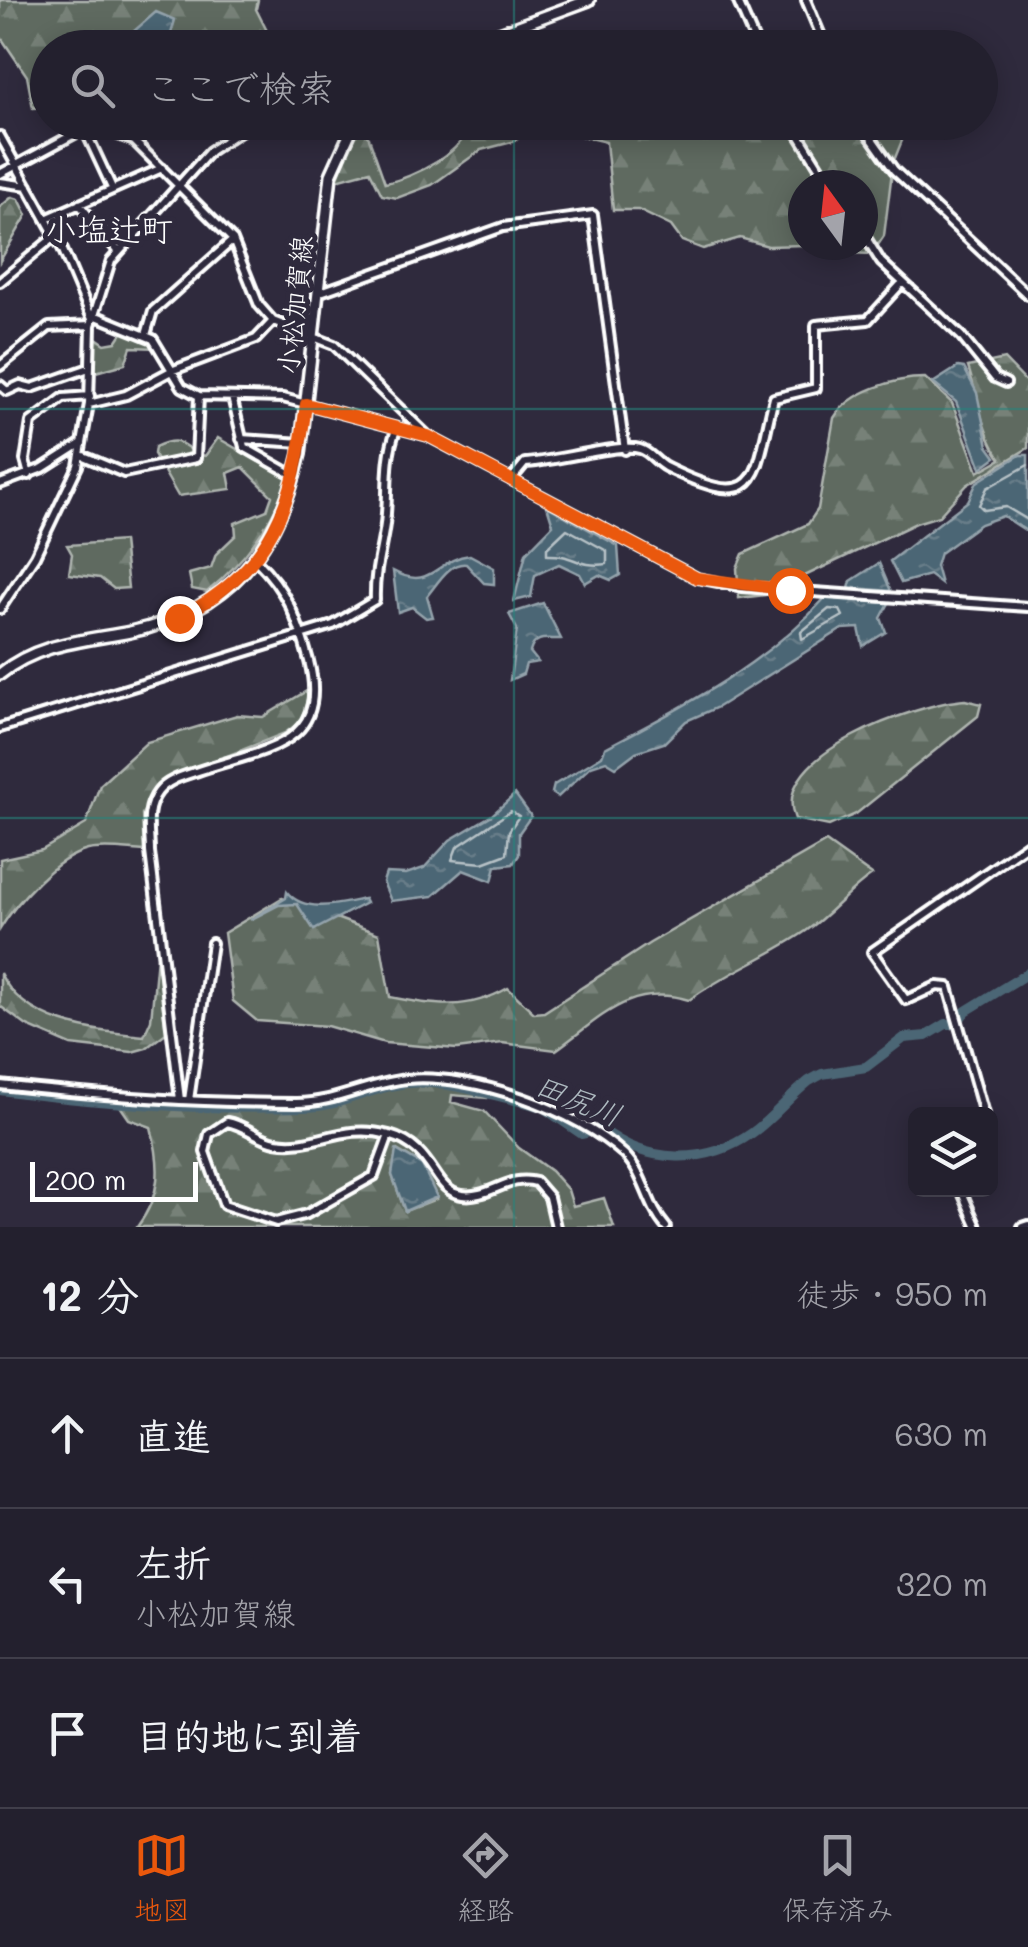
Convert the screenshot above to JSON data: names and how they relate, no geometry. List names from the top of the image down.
{
  "streets": {
    "main road": ["小松加賀線"]
  },
  "districts": ["小塩辻町"],
  "water": ["田尻川"],
  "scale_bar": "200 m",
  "north": "top",
  "page": {
    "search": "ここで検索",
    "scale": "200 m",
    "heading": ["12 分", "徒歩 · 950 m"],
    "list": [
      ["直進", "630 m"],
      ["左折", "小松加賀線", "320 m"],
      "目的地に到着"
    ],
    "nav": ["地図", "経路", "保存済み"]
  }
}
